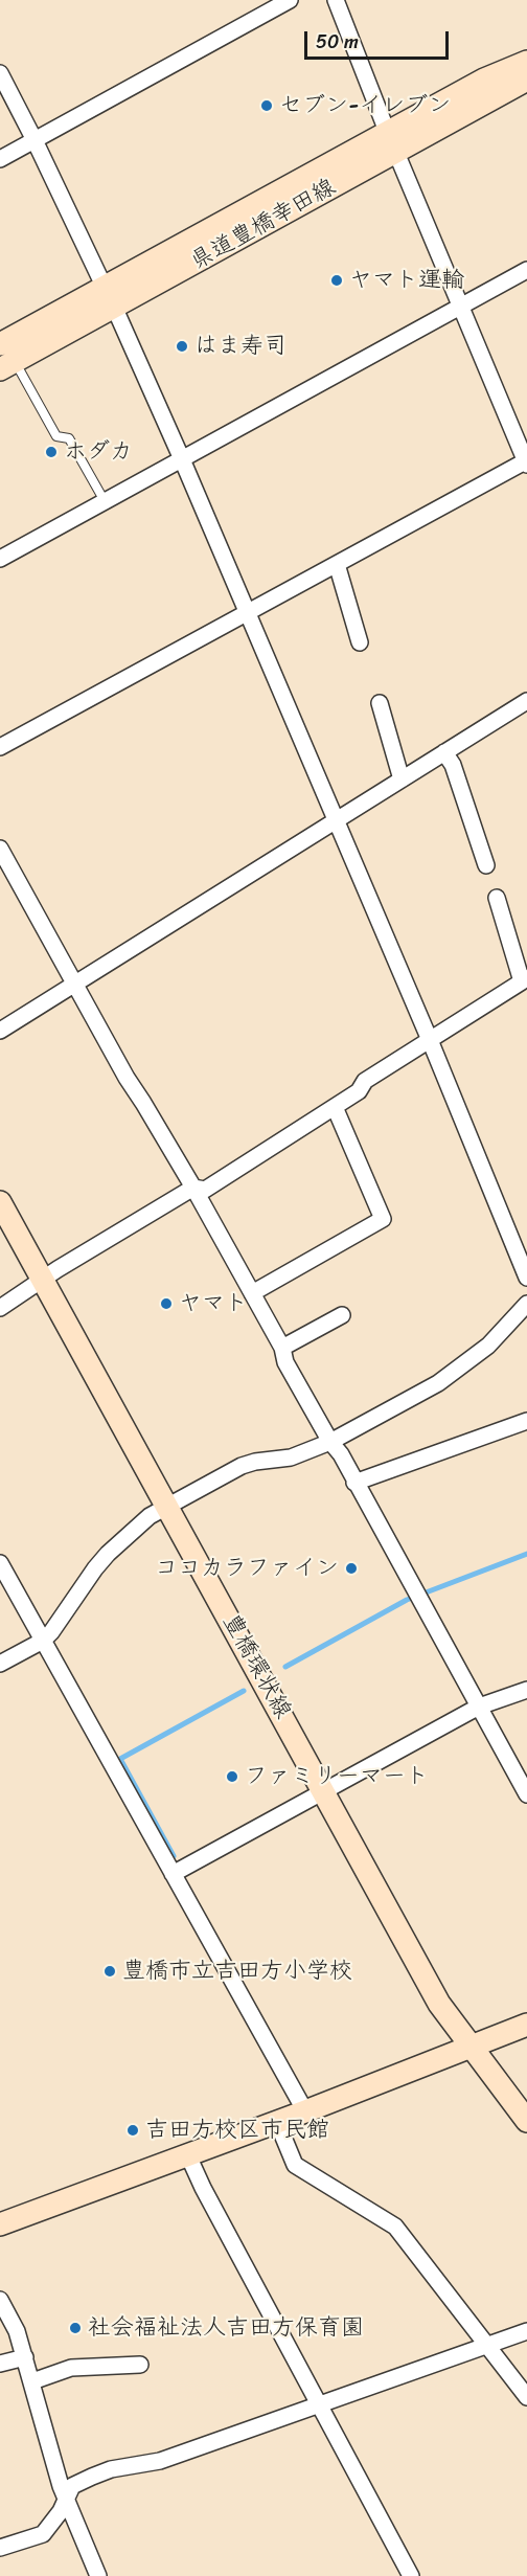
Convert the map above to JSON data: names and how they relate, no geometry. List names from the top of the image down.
{
  "streets": {
    "main road": ["県道豊橋幸田線", "豊橋環状線"]
  },
  "places": [
    "セブン-イレブン",
    "ヤマト運輸",
    "はま寿司",
    "ホダカ",
    "ヤマト",
    "ココカラファイン",
    "ファミリーマート",
    "豊橋市立吉田方小学校",
    "吉田方校区市民館",
    "社会福祉法人吉田方保育園"
  ],
  "scale_bar": "50 m"
}
